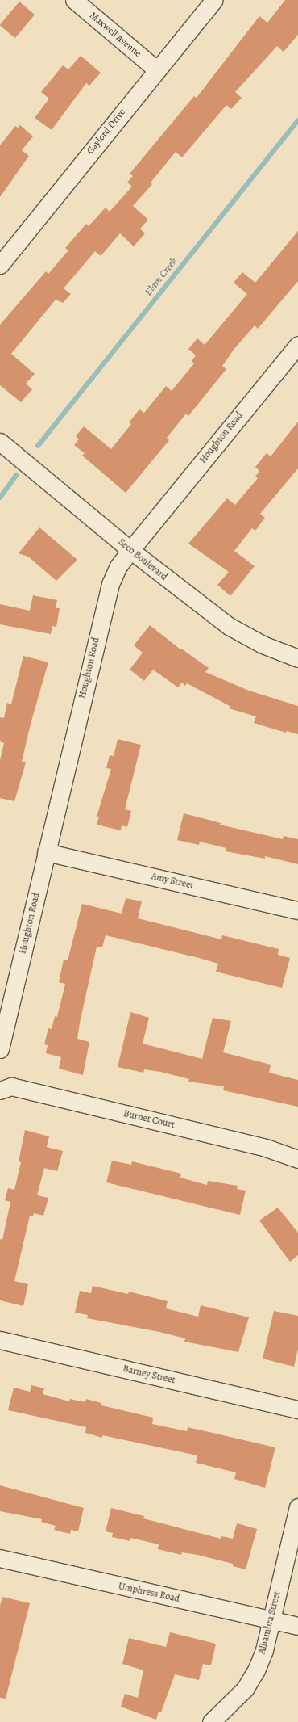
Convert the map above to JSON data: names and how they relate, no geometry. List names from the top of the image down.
{
  "streets": {
    "street": [
      "Maxwell Avenue",
      "Gaylord Drive",
      "Houghton Road",
      "Seco Boulevard",
      "Amy Street",
      "Burnet Court",
      "Barney Street",
      "Umphress Road",
      "Alhambra Street"
    ]
  },
  "crossings": [
    ["Maxwell Avenue", "Gaylord Drive"],
    ["Houghton Road", "Seco Boulevard"],
    ["Houghton Road", "Amy Street"],
    ["Umphress Road", "Alhambra Street"]
  ],
  "water": ["Elam Creek"]
}
